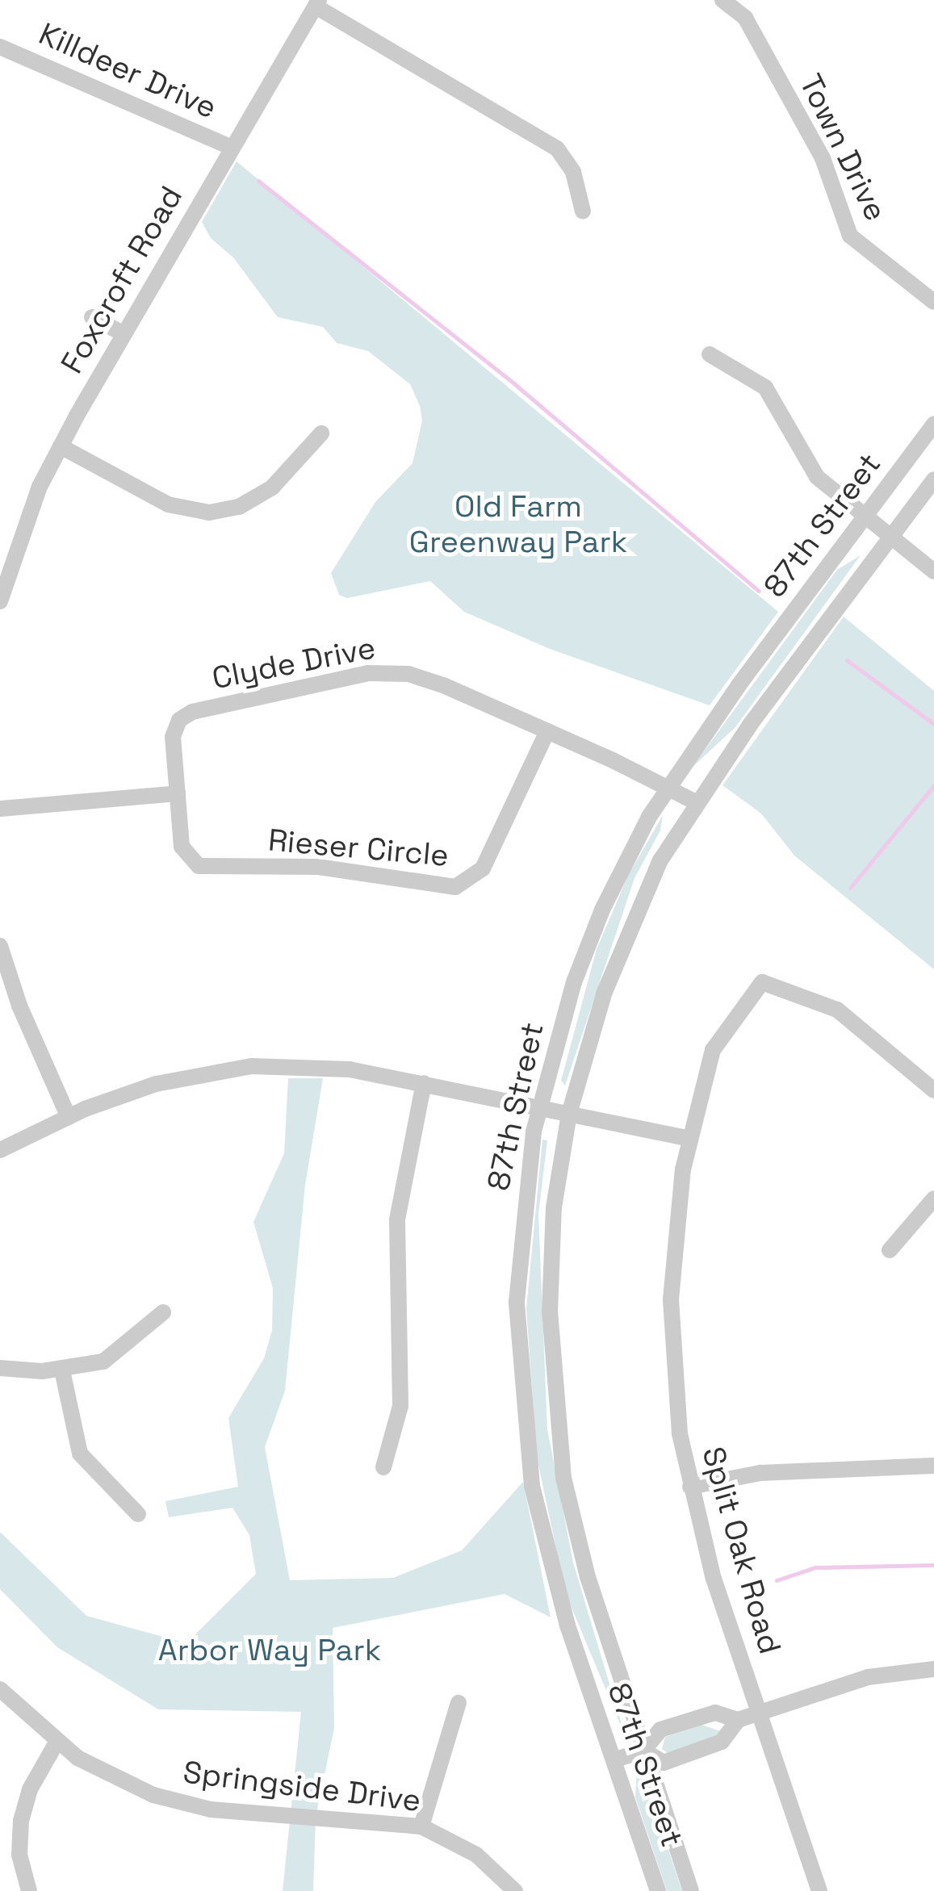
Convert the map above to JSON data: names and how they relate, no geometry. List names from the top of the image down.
{
  "streets": {
    "street": [
      "Killdeer Drive",
      "Town Drive",
      "Foxcroft Road",
      "87th Street",
      "Clyde Drive",
      "Rieser Circle",
      "Split Oak Road",
      "Springside Drive"
    ]
  },
  "crossings": [
    ["Killdeer Drive", "Foxcroft Road"],
    ["87th Street", "Clyde Drive"],
    ["Clyde Drive", "Rieser Circle"]
  ],
  "parks": ["Old Farm Greenway Park", "Arbor Way Park"]
}
